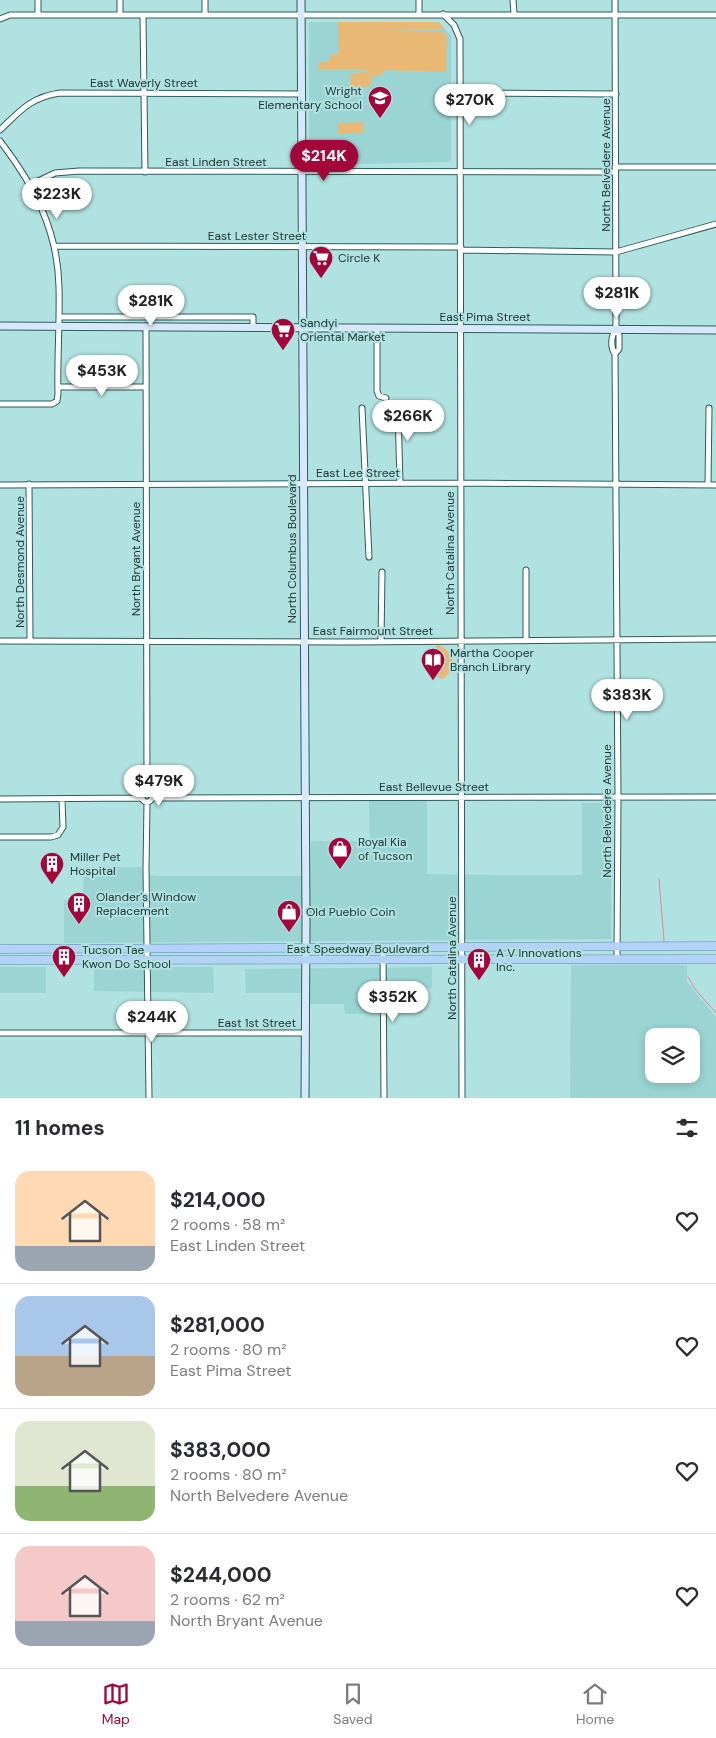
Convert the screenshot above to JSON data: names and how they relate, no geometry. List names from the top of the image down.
{
  "streets": {
    "main road": ["East Speedway Boulevard"],
    "street": [
      "East Waverly Street",
      "East Linden Street",
      "North Belvedere Avenue",
      "East Lester Street",
      "East Pima Street",
      "East Lee Street",
      "North Columbus Boulevard",
      "North Catalina Avenue",
      "North Bryant Avenue",
      "North Desmond Avenue",
      "East Fairmount Street",
      "East Bellevue Street",
      "East 1st Street"
    ]
  },
  "crossings": [
    ["East Waverly Street", "North Columbus Boulevard"],
    ["East Linden Street", "North Belvedere Avenue"],
    ["East Linden Street", "North Columbus Boulevard"],
    ["East Linden Street", "North Catalina Avenue"],
    ["North Belvedere Avenue", "East Lester Street"],
    ["North Belvedere Avenue", "East Pima Street"],
    ["North Belvedere Avenue", "East Lee Street"],
    ["North Belvedere Avenue", "East Fairmount Street"],
    ["North Belvedere Avenue", "East Bellevue Street"],
    ["North Belvedere Avenue", "East Speedway Boulevard"],
    ["East Lester Street", "North Columbus Boulevard"],
    ["East Lester Street", "North Catalina Avenue"],
    ["East Pima Street", "North Columbus Boulevard"],
    ["East Pima Street", "North Catalina Avenue"],
    ["East Pima Street", "North Bryant Avenue"],
    ["East Lee Street", "North Columbus Boulevard"],
    ["East Lee Street", "North Catalina Avenue"],
    ["East Lee Street", "North Bryant Avenue"],
    ["East Lee Street", "North Desmond Avenue"],
    ["North Columbus Boulevard", "East Fairmount Street"],
    ["North Columbus Boulevard", "East Bellevue Street"],
    ["North Columbus Boulevard", "East Speedway Boulevard"],
    ["North Columbus Boulevard", "East 1st Street"],
    ["North Catalina Avenue", "East Fairmount Street"],
    ["North Catalina Avenue", "East Bellevue Street"],
    ["North Catalina Avenue", "East Speedway Boulevard"],
    ["North Bryant Avenue", "East Fairmount Street"],
    ["North Bryant Avenue", "East Bellevue Street"],
    ["North Desmond Avenue", "East Fairmount Street"]
  ],
  "places": {
    "school or university": ["Wright Elementary School"],
    "supermarket": ["Circle K", "Sandyi Oriental Market"],
    "library": ["Martha Cooper Branch Library"],
    "shop": ["Royal Kia of Tucson", "Old Pueblo Coin"],
    "building": [
      "Miller Pet Hospital",
      "Olander's Window Replacement",
      "Tucson Tae Kwon Do School",
      "A V Innovations Inc."
    ]
  },
  "page": {
    "price": [
      "$270K",
      "$214K",
      "$223K",
      "$281K",
      "$281K",
      "$453K",
      "$266K",
      "$383K",
      "$479K",
      "$352K",
      "$244K"
    ],
    "heading": "11 homes",
    "list": [
      {
        "name": "$214,000",
        "note": "2 rooms · 58 m² · East Linden Street"
      },
      {
        "name": "$281,000",
        "note": "2 rooms · 80 m² · East Pima Street"
      },
      {
        "name": "$383,000",
        "note": "2 rooms · 80 m² · North Belvedere Avenue"
      },
      {
        "name": "$244,000",
        "note": "2 rooms · 62 m² · North Bryant Avenue"
      }
    ],
    "tabs": ["Map", "Saved", "Home"]
  }
}
